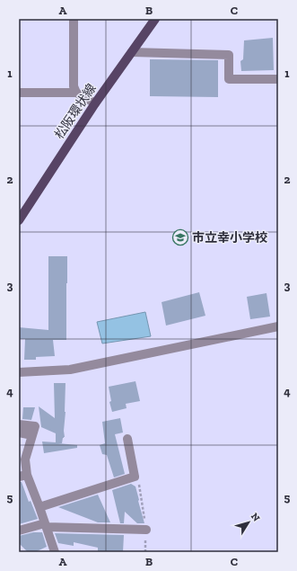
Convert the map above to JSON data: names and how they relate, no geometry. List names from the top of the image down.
{
  "streets": {
    "main road": ["松阪環状線"]
  },
  "places": {
    "school or university": ["市立幸小学校"]
  },
  "north": "top right",
  "grid": {
    "columns": ["A", "B", "C"],
    "rows": [
      "1",
      "2",
      "3",
      "4",
      "5"
    ]
  }
}
